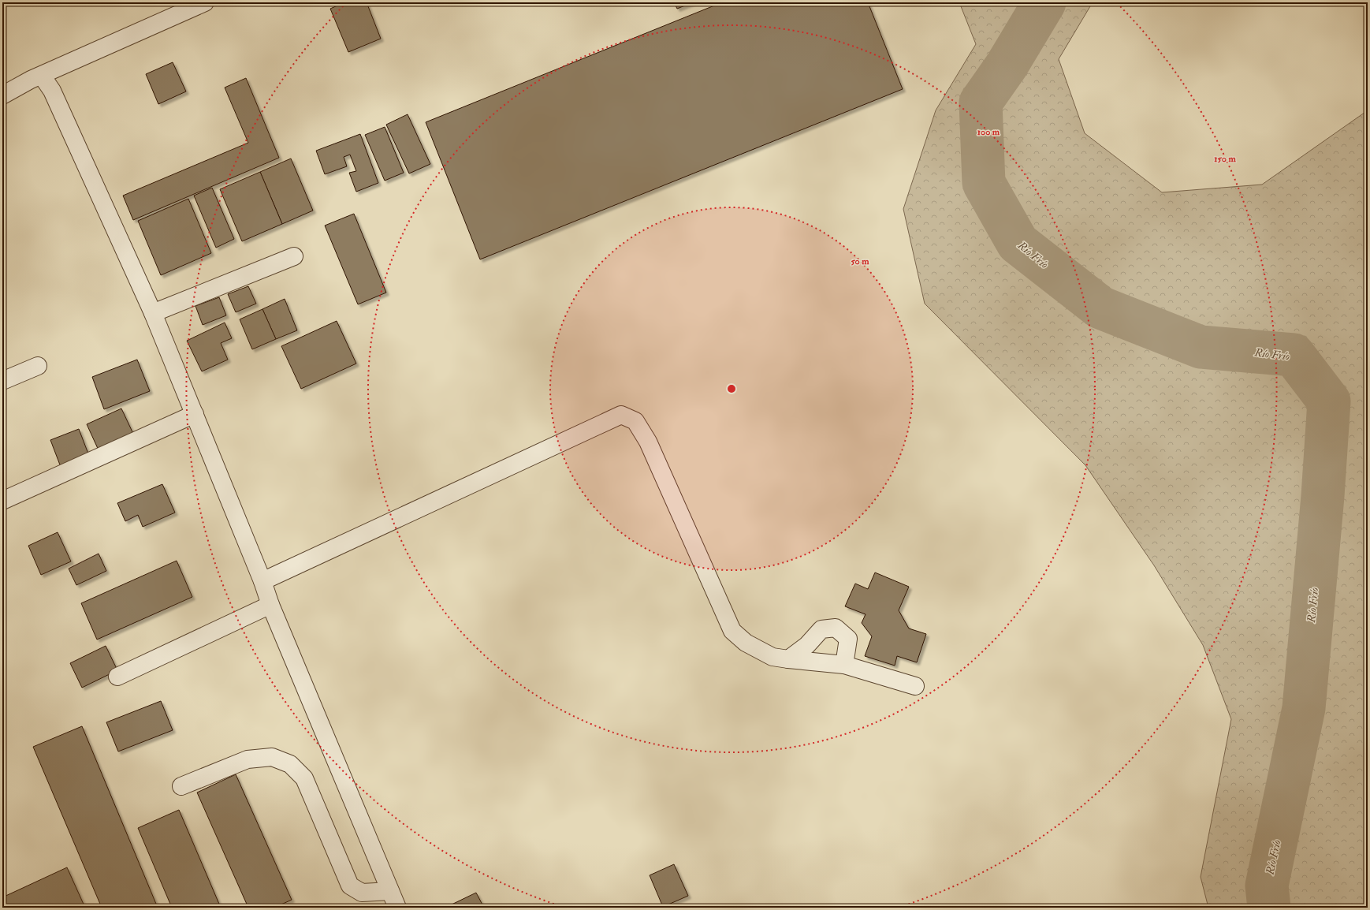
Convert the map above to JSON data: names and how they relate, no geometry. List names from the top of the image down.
{
  "water": ["Río Frío"],
  "rings": ["100 m", "150 m", "50 m"]
}
